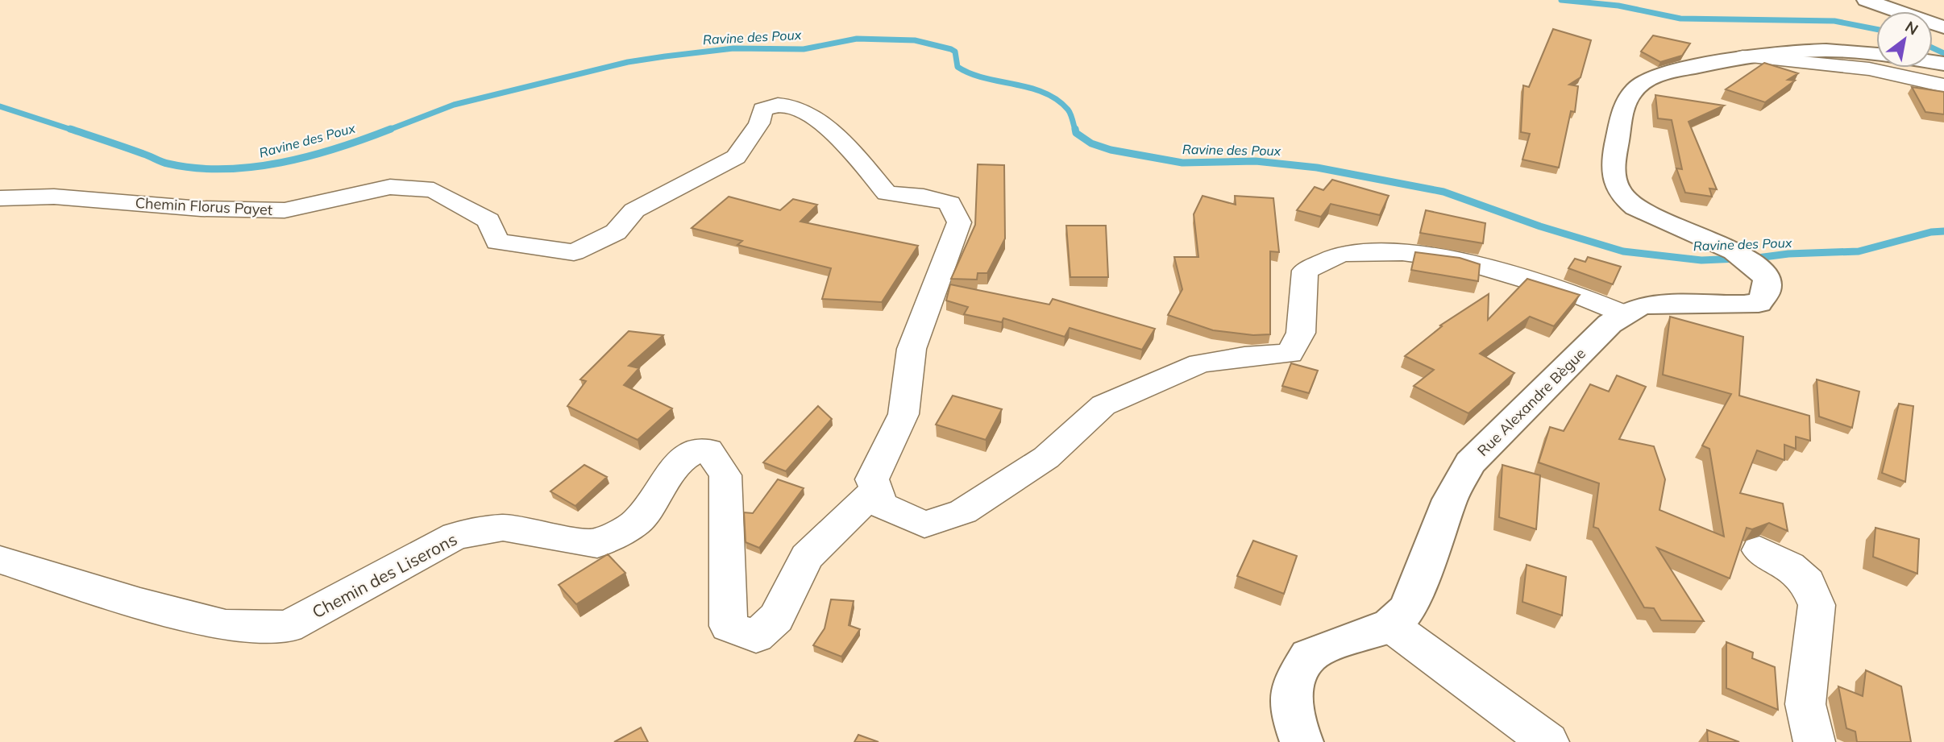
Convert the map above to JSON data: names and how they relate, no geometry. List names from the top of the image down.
{
  "streets": {
    "main road": ["Rue Alexandre Bègue"],
    "street": ["Chemin Florus Payet", "Chemin des Liserons"]
  },
  "crossings": [
    ["Chemin Florus Payet", "Chemin des Liserons"]
  ],
  "water": ["Ravine des Poux"],
  "north": "top right"
}
